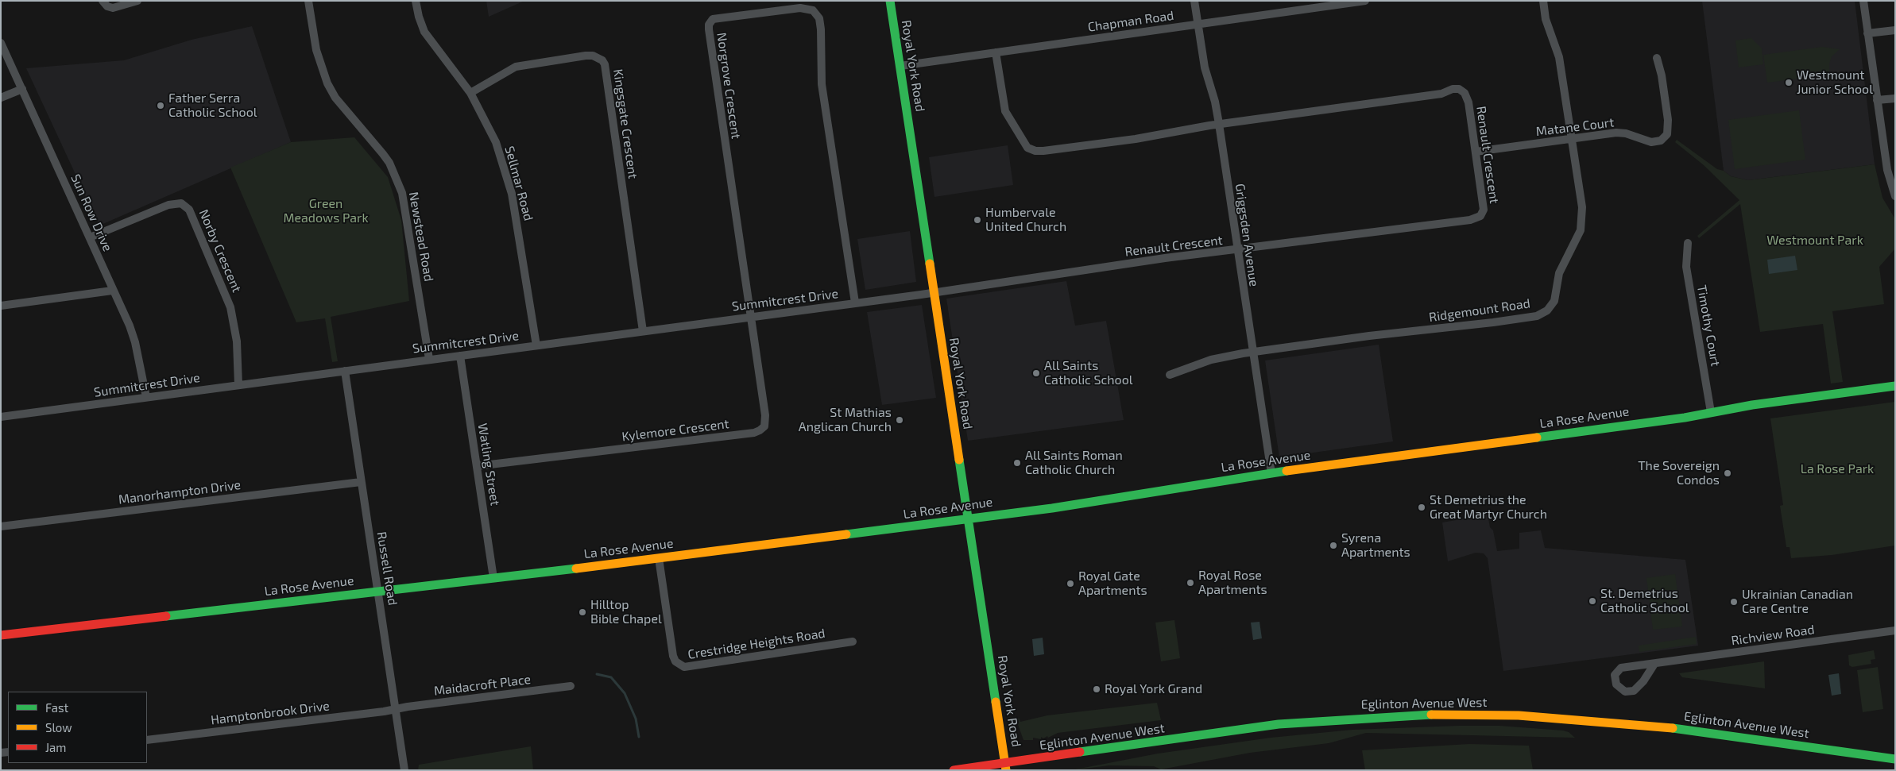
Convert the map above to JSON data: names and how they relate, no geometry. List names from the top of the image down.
{
  "streets": {
    "street": [
      "Chapman Road",
      "Royal York Road",
      "Norgrove Crescent",
      "Kingsgate Crescent",
      "Matane Court",
      "Renault Crescent",
      "Sellmar Road",
      "Sun Row Drive",
      "Griggsden Avenue",
      "Newstead Road",
      "Norby Crescent",
      "Summitcrest Drive",
      "Ridgemount Road",
      "Timothy Court",
      "La Rose Avenue",
      "Kylemore Crescent",
      "Watling Street",
      "Manorhampton Drive",
      "Russell Road",
      "Richview Road",
      "Crestridge Heights Road",
      "Maidacroft Place",
      "Eglinton Avenue West",
      "Hamptonbrook Drive"
    ]
  },
  "crossings": [
    ["Chapman Road", "Royal York Road"],
    ["Chapman Road", "Renault Crescent"],
    ["Chapman Road", "Griggsden Avenue"],
    ["Royal York Road", "Renault Crescent"],
    ["Royal York Road", "Summitcrest Drive"],
    ["Royal York Road", "La Rose Avenue"],
    ["Royal York Road", "Eglinton Avenue West"],
    ["Norgrove Crescent", "Summitcrest Drive"],
    ["Norgrove Crescent", "Kylemore Crescent"],
    ["Kingsgate Crescent", "Sellmar Road"],
    ["Kingsgate Crescent", "Summitcrest Drive"],
    ["Matane Court", "Renault Crescent"],
    ["Matane Court", "Ridgemount Road"],
    ["Renault Crescent", "Griggsden Avenue"],
    ["Renault Crescent", "Summitcrest Drive"],
    ["Sellmar Road", "Summitcrest Drive"],
    ["Sun Row Drive", "Norby Crescent"],
    ["Sun Row Drive", "Summitcrest Drive"],
    ["Griggsden Avenue", "Ridgemount Road"],
    ["Griggsden Avenue", "La Rose Avenue"],
    ["Newstead Road", "Summitcrest Drive"],
    ["Norby Crescent", "Summitcrest Drive"],
    ["Summitcrest Drive", "Kylemore Crescent"],
    ["Summitcrest Drive", "Watling Street"],
    ["Summitcrest Drive", "Russell Road"],
    ["Timothy Court", "La Rose Avenue"],
    ["La Rose Avenue", "Watling Street"],
    ["La Rose Avenue", "Russell Road"],
    ["La Rose Avenue", "Crestridge Heights Road"],
    ["Kylemore Crescent", "Watling Street"],
    ["Manorhampton Drive", "Russell Road"],
    ["Russell Road", "Maidacroft Place"],
    ["Russell Road", "Hamptonbrook Drive"],
    ["Maidacroft Place", "Hamptonbrook Drive"]
  ],
  "parks": ["Green Meadows Park", "Westmount Park", "La Rose Park"],
  "places": [
    "Westmount Junior School",
    "Father Serra Catholic School",
    "Humbervale United Church",
    "All Saints Catholic School",
    "St Mathias Anglican Church",
    "All Saints Roman Catholic Church",
    "The Sovereign Condos",
    "St Demetrius the Great Martyr Church",
    "Syrena Apartments",
    "Royal Rose Apartments",
    "Royal Gate Apartments",
    "St. Demetrius Catholic School",
    "Ukrainian Canadian Care Centre",
    "Hilltop Bible Chapel",
    "Royal York Grand"
  ],
  "legend": ["Fast", "Slow", "Jam"]
}
